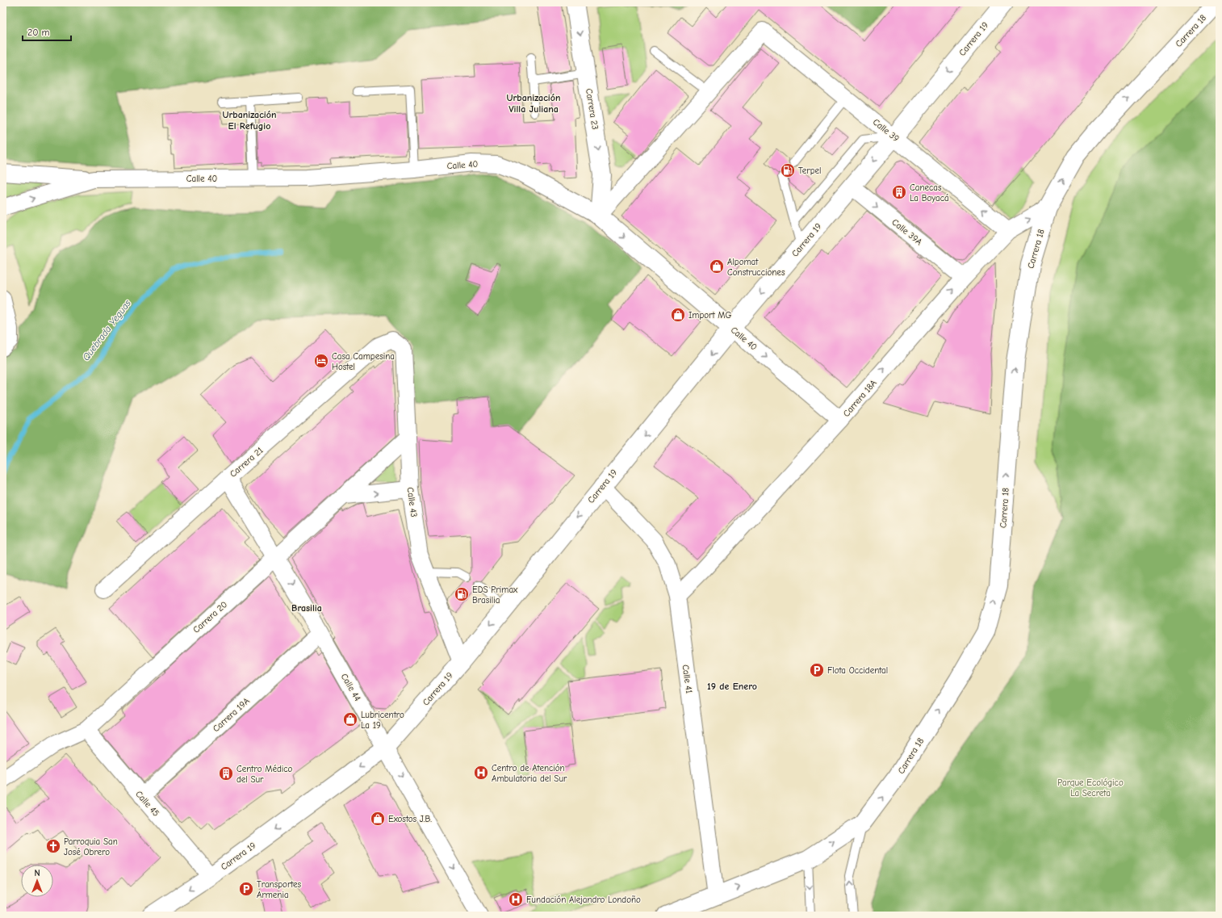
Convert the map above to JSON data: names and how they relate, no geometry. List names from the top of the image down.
{
  "streets": {
    "main road": [
      "Carrera 18",
      "Carrera 19",
      "Carrera 23",
      "Calle 40"
    ],
    "street": [
      "Calle 39",
      "Calle 39A",
      "Carrera 18A",
      "Carrera 21",
      "Calle 43",
      "Carrera 20",
      "Calle 41",
      "Calle 44",
      "Carrera 19A",
      "Calle 45"
    ]
  },
  "crossings": [
    ["Carrera 18", "Carrera 18A"],
    ["Carrera 18", "Calle 41"],
    ["Carrera 19", "Calle 39"],
    ["Carrera 19", "Calle 40"],
    ["Carrera 19", "Calle 39A"],
    ["Carrera 19", "Calle 43"],
    ["Carrera 19", "Calle 41"],
    ["Carrera 19", "Calle 44"],
    ["Carrera 19", "Calle 45"],
    ["Carrera 23", "Calle 40"],
    ["Calle 39", "Carrera 18A"],
    ["Calle 40", "Carrera 18A"],
    ["Calle 39A", "Carrera 18A"],
    ["Carrera 18A", "Calle 41"],
    ["Carrera 21", "Calle 43"],
    ["Carrera 21", "Calle 44"],
    ["Calle 43", "Carrera 20"],
    ["Carrera 20", "Calle 44"],
    ["Carrera 20", "Calle 45"],
    ["Calle 44", "Carrera 19A"],
    ["Carrera 19A", "Calle 45"]
  ],
  "one_way": [
    "Carrera 18",
    "Carrera 19",
    "Carrera 23",
    "Calle 39",
    "Calle 40",
    "Calle 39A",
    "Carrera 18A",
    "Calle 44"
  ],
  "districts": [
    "Urbanización Villa Juliana",
    "Urbanización El Refugio",
    "Brasilia",
    "19 de Enero"
  ],
  "water": ["Quebrada Yeguas"],
  "parks": ["Parque Ecológico La Secreta"],
  "places": {
    "fuel station": ["Terpel", "EDS Primax Brasilia"],
    "building": ["Canecas La Boyacá", "Centro Médico del Sur"],
    "shop": [
      "Alpomat Construcciones",
      "Import MG",
      "Lubricentro La 19",
      "Exostos J.B."
    ],
    "hotel": ["Casa Campesina Hostel"],
    "parking": ["Flota Occidental", "Transportes Armenia"],
    "hospital": ["Centro de Atención Ambulatoria del Sur", "Fundación Alejandro Londoño"],
    "church": ["Parroquia San José Obrero"]
  },
  "scale_bar": "20 m",
  "north": "top"
}
